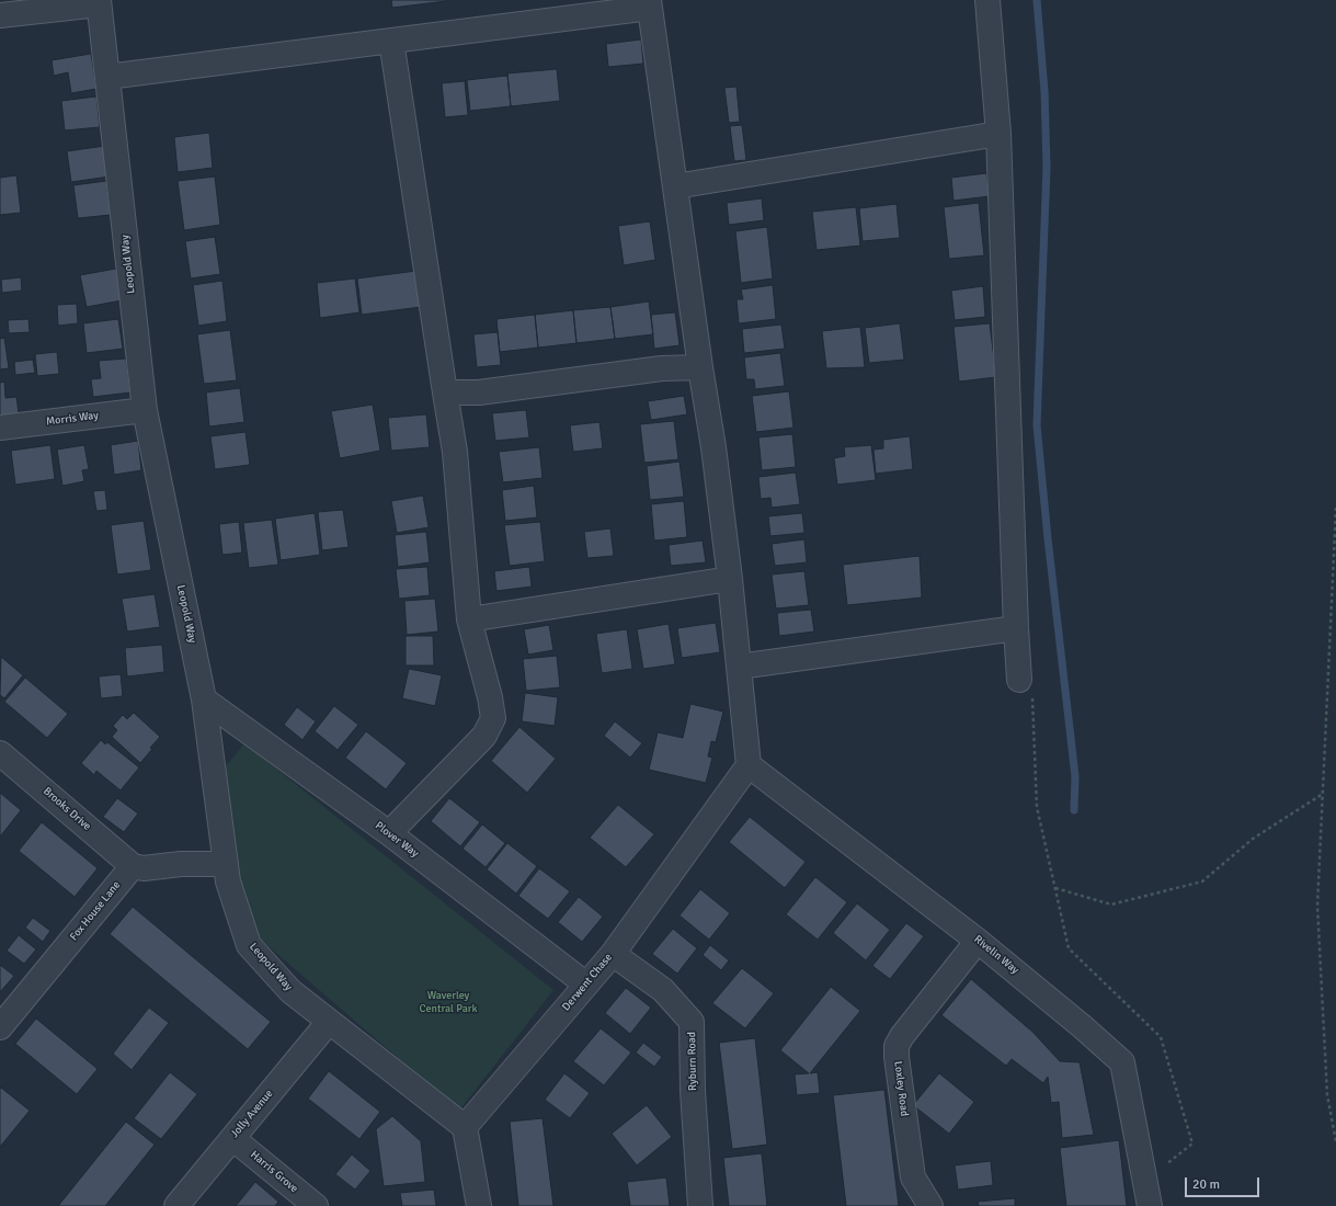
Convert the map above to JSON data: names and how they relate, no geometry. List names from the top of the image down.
{
  "streets": {
    "street": [
      "Leopold Way",
      "Morris Way",
      "Brooks Drive",
      "Plover Way",
      "Fox House Lane",
      "Rivelin Way",
      "Derwent Chase",
      "Ryburn Road",
      "Loxley Road",
      "Jolly Avenue",
      "Harris Grove"
    ]
  },
  "crossings": [
    ["Leopold Way", "Morris Way"],
    ["Leopold Way", "Plover Way"],
    ["Leopold Way", "Derwent Chase"],
    ["Leopold Way", "Jolly Avenue"],
    ["Brooks Drive", "Fox House Lane"],
    ["Plover Way", "Derwent Chase"],
    ["Rivelin Way", "Derwent Chase"],
    ["Rivelin Way", "Loxley Road"],
    ["Derwent Chase", "Ryburn Road"],
    ["Jolly Avenue", "Harris Grove"]
  ],
  "parks": ["Waverley Central Park"],
  "scale_bar": "20 m"
}
